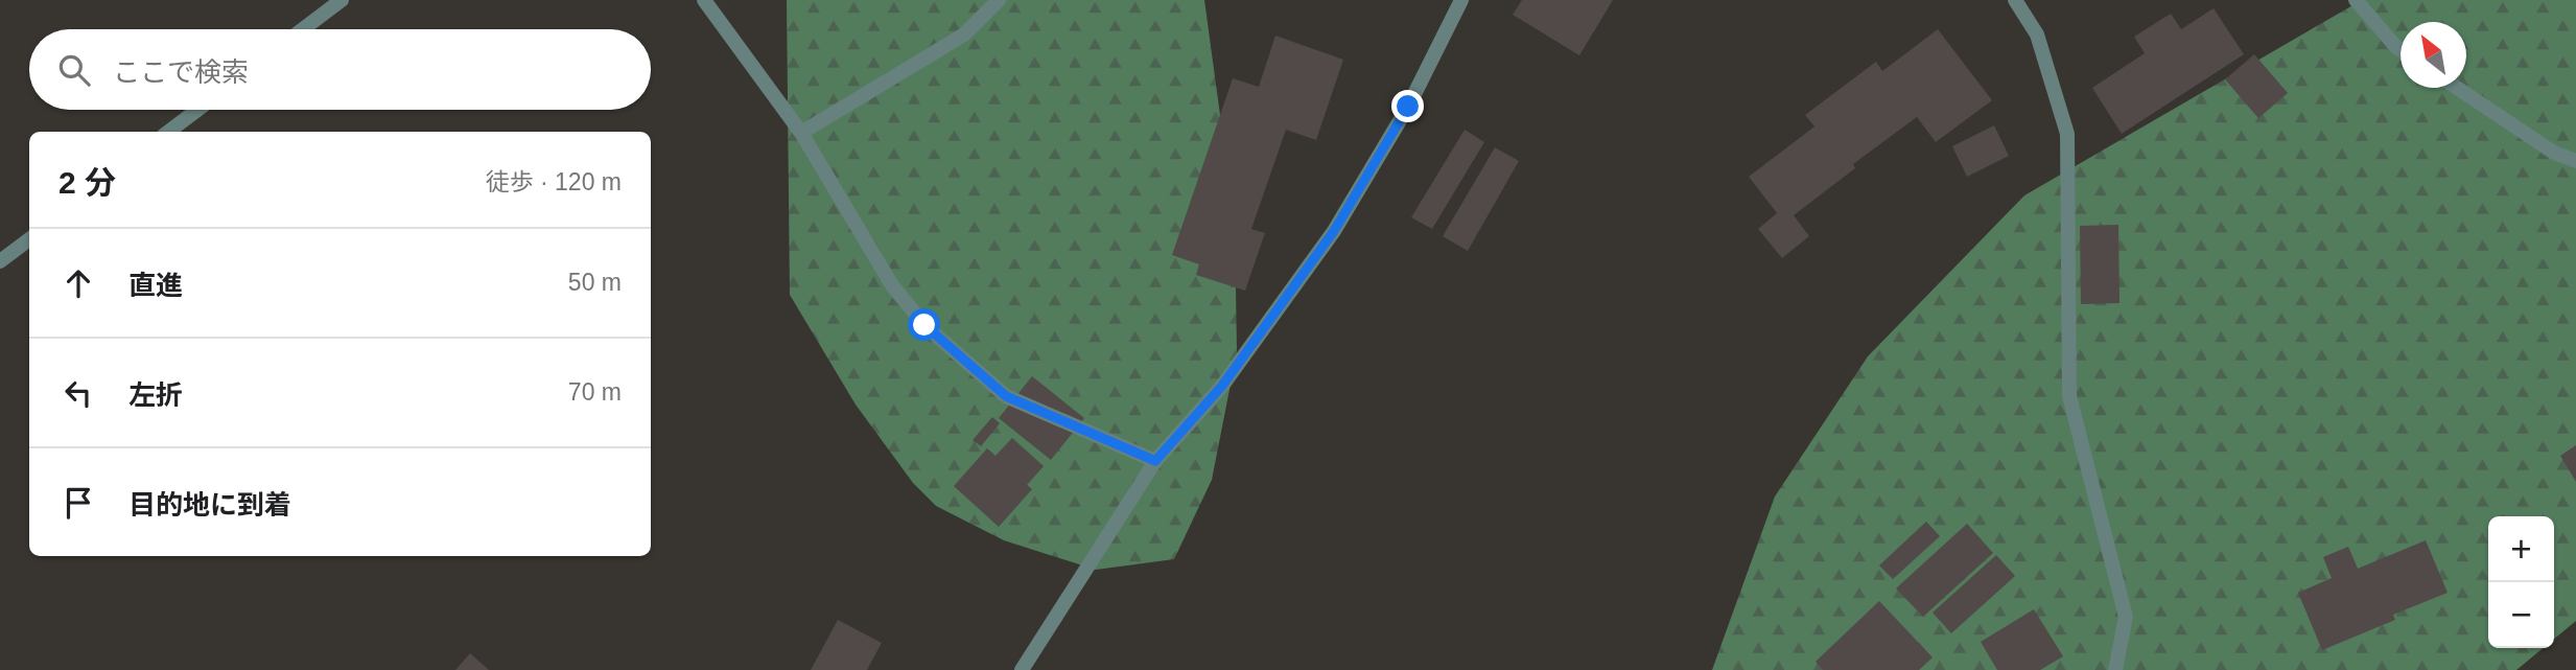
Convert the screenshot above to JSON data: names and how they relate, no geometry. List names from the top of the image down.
{
  "north": "top left",
  "page": {
    "search": "ここで検索",
    "heading": ["2 分", "徒歩 · 120 m"],
    "list": [
      ["直進", "50 m"],
      ["左折", "70 m"],
      "目的地に到着"
    ],
    "map_buttons": ["+", "−"]
  }
}
